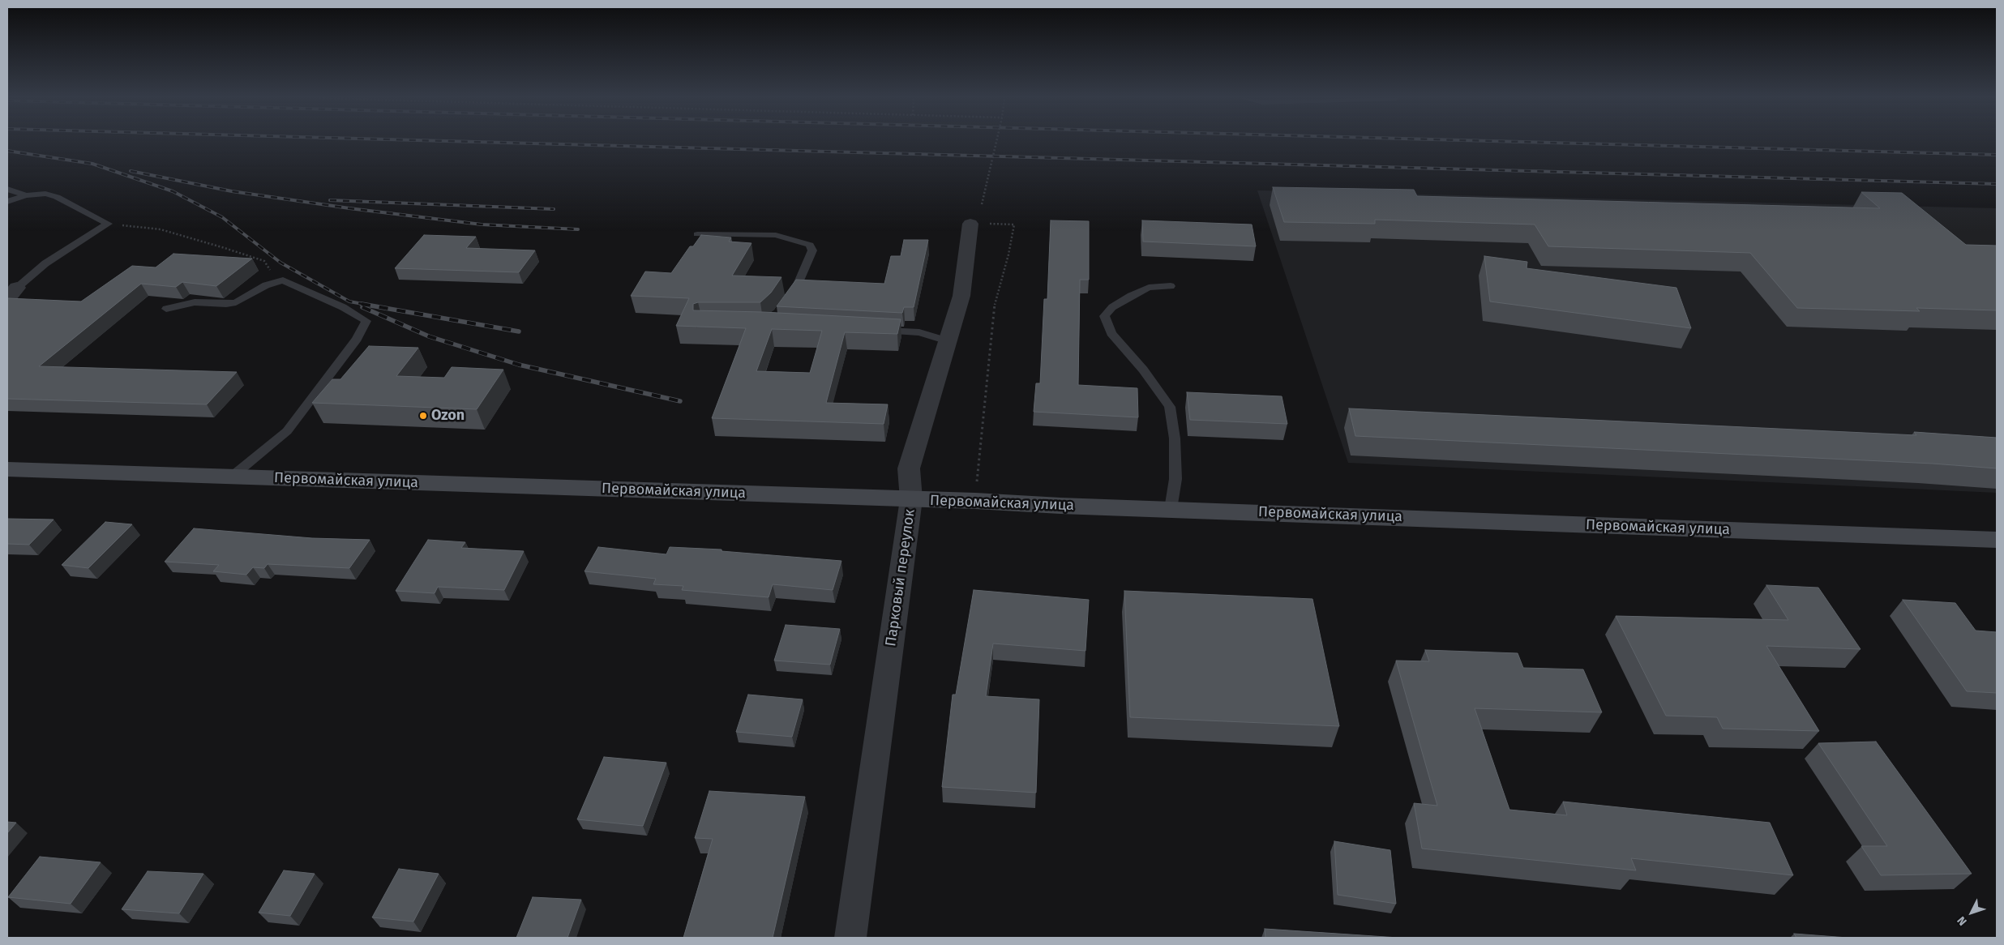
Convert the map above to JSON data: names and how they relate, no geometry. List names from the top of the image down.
{
  "streets": {
    "main road": ["Первомайская улица"],
    "street": ["Парковый переулок"]
  },
  "crossings": [
    ["Первомайская улица", "Парковый переулок"]
  ],
  "places": ["Ozon"],
  "north": "bottom left"
}
